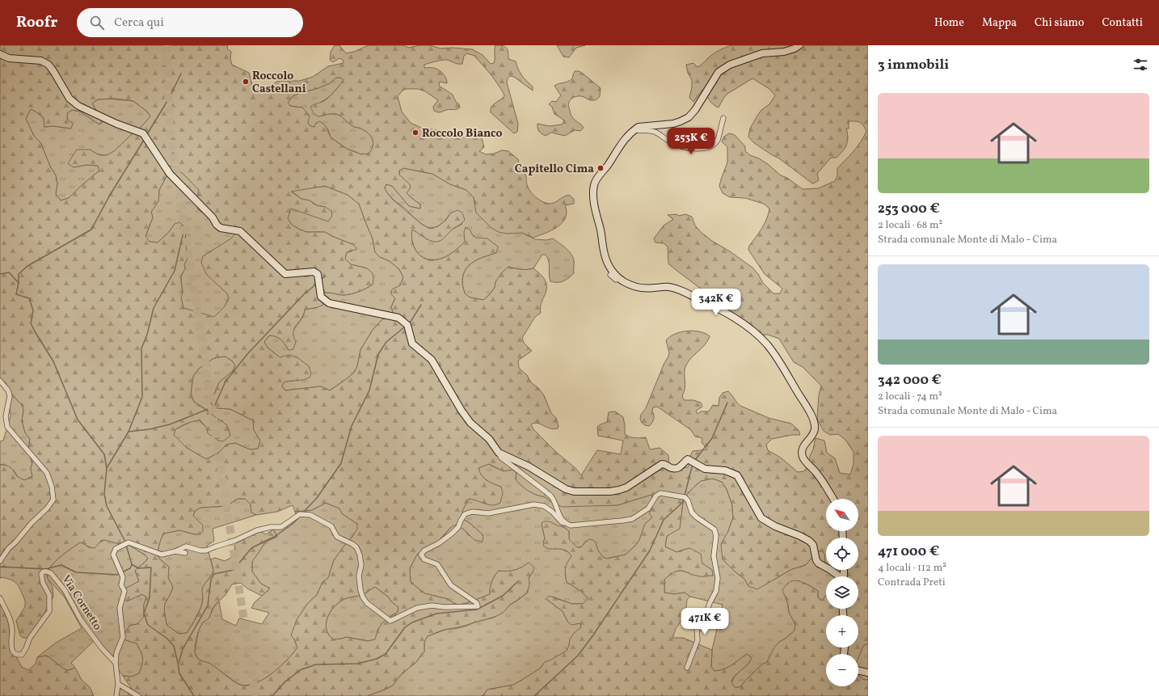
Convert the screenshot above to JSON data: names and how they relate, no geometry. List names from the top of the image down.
{
  "streets": {
    "street": ["Via Cornetto"]
  },
  "places": ["Roccolo Castellani", "Roccolo Bianco", "Capitello Cima"],
  "north": "top left",
  "page": {
    "header": "Roofr",
    "search": "Cerca qui",
    "nav": [
      "Home",
      "Mappa",
      "Chi siamo",
      "Contatti"
    ],
    "heading": "3 immobili",
    "list": [
      {
        "name": "253 000 €",
        "note": "2 locali · 68 m² · Strada comunale Monte di Malo - Cima"
      },
      {
        "name": "342 000 €",
        "note": "2 locali · 74 m² · Strada comunale Monte di Malo - Cima"
      },
      {
        "name": "471 000 €",
        "note": "4 locali · 112 m² · Contrada Preti"
      }
    ],
    "price": ["253K €", "342K €", "471K €"],
    "map_buttons": ["+", "−"]
  }
}
